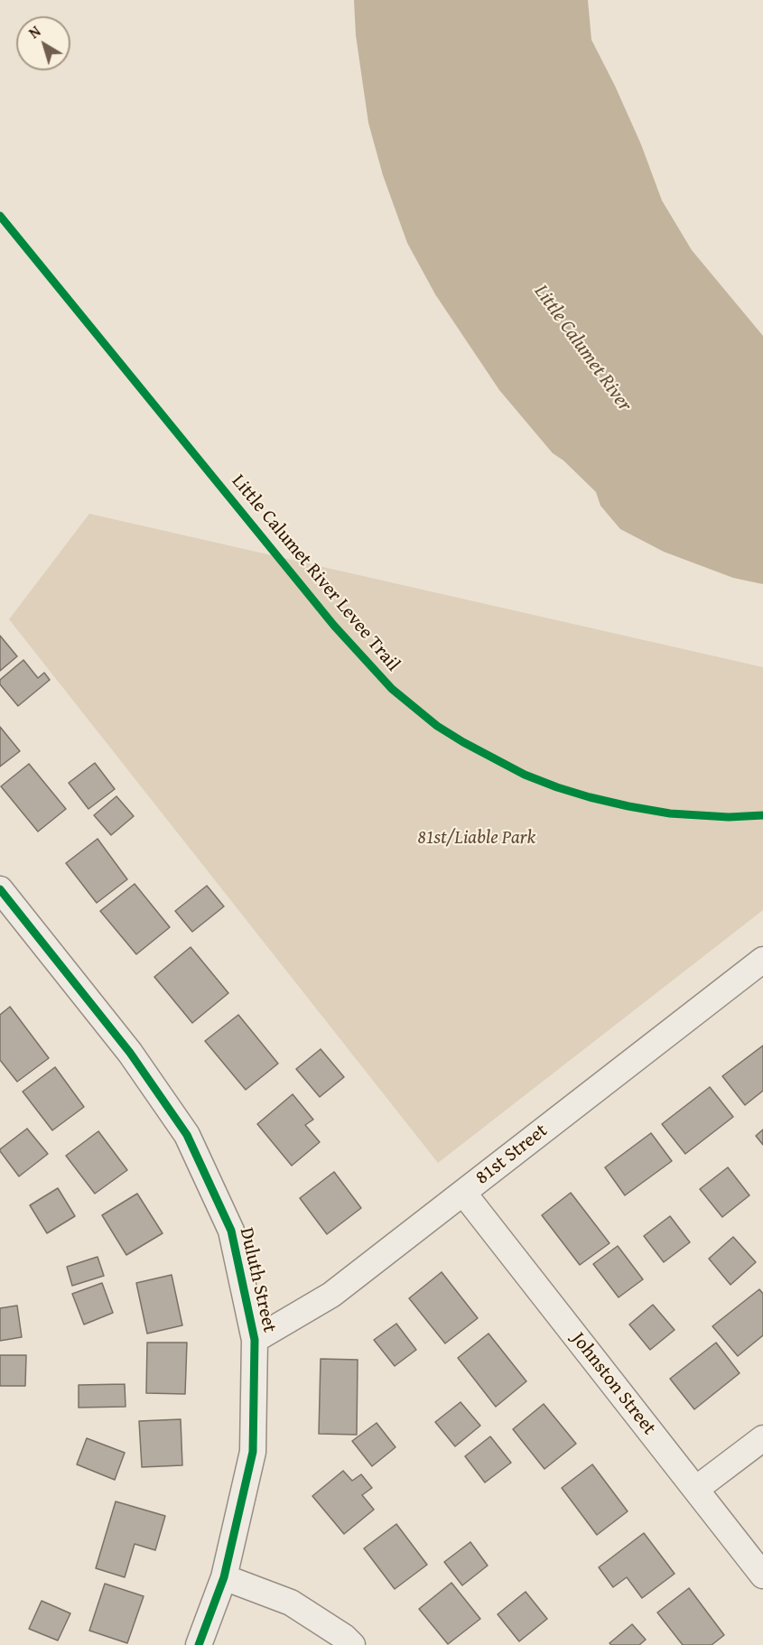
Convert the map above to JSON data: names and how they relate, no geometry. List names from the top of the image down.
{
  "streets": {
    "street": ["81st Street", "Duluth Street", "Johnston Street"],
    "cycle path": ["Little Calumet River Levee Trail"]
  },
  "crossings": [
    ["81st Street", "Duluth Street"],
    ["81st Street", "Johnston Street"]
  ],
  "water": ["Little Calumet River"],
  "parks": ["81st/Liable Park"],
  "north": "top left"
}
